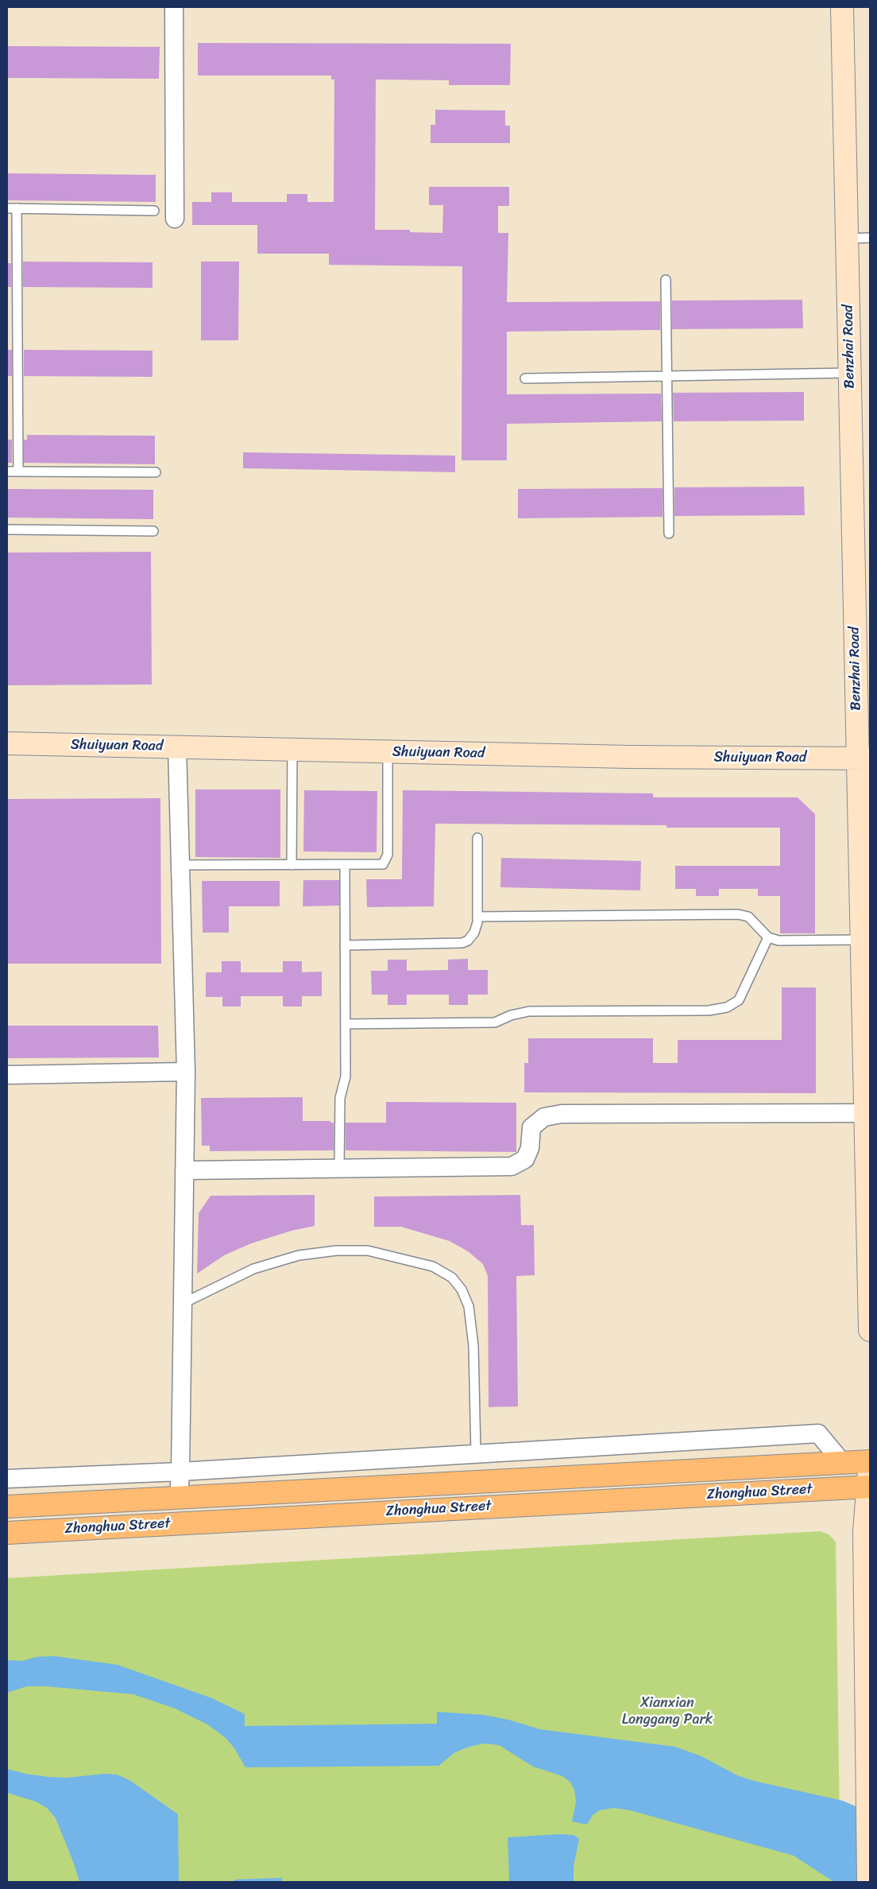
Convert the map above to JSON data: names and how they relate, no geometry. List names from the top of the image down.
{
  "streets": {
    "main road": ["Zhonghua Street"],
    "street": ["Benzhai Road", "Shuiyuan Road"]
  },
  "crossings": [
    ["Benzhai Road", "Shuiyuan Road"]
  ],
  "parks": ["Xianxian Longgang Park"]
}
